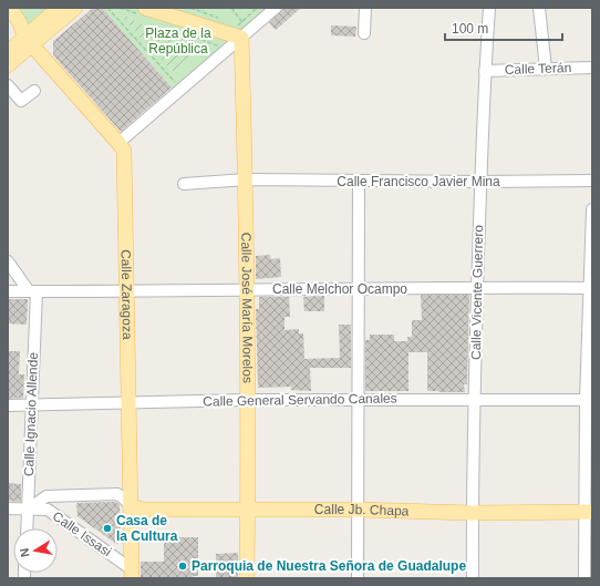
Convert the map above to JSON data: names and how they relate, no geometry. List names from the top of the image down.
{
  "streets": {
    "main road": ["Calle Zaragoza", "Calle José María Morelos", "Calle Jb. Chapa"],
    "street": [
      "Calle Terán",
      "Calle Francisco Javier Mina",
      "Calle Melchor Ocampo",
      "Calle Vicente Guerrero",
      "Calle General Servando Canales",
      "Calle Ignacio Allende",
      "Calle Issasi"
    ]
  },
  "crossings": [
    ["Calle Terán", "Calle Vicente Guerrero"],
    ["Calle Francisco Javier Mina", "Calle Vicente Guerrero"],
    ["Calle Francisco Javier Mina", "Calle José María Morelos"],
    ["Calle Melchor Ocampo", "Calle Vicente Guerrero"],
    ["Calle Melchor Ocampo", "Calle Zaragoza"],
    ["Calle Melchor Ocampo", "Calle José María Morelos"],
    ["Calle Melchor Ocampo", "Calle Ignacio Allende"],
    ["Calle Vicente Guerrero", "Calle General Servando Canales"],
    ["Calle Vicente Guerrero", "Calle Jb. Chapa"],
    ["Calle Zaragoza", "Calle General Servando Canales"],
    ["Calle Zaragoza", "Calle Jb. Chapa"],
    ["Calle Zaragoza", "Calle Issasi"],
    ["Calle José María Morelos", "Calle General Servando Canales"],
    ["Calle José María Morelos", "Calle Jb. Chapa"],
    ["Calle General Servando Canales", "Calle Ignacio Allende"],
    ["Calle Ignacio Allende", "Calle Issasi"]
  ],
  "parks": ["Plaza de la República"],
  "places": ["Casa de la Cultura", "Parroquia de Nuestra Señora de Guadalupe"],
  "scale_bar": "100 m",
  "north": "left"
}
